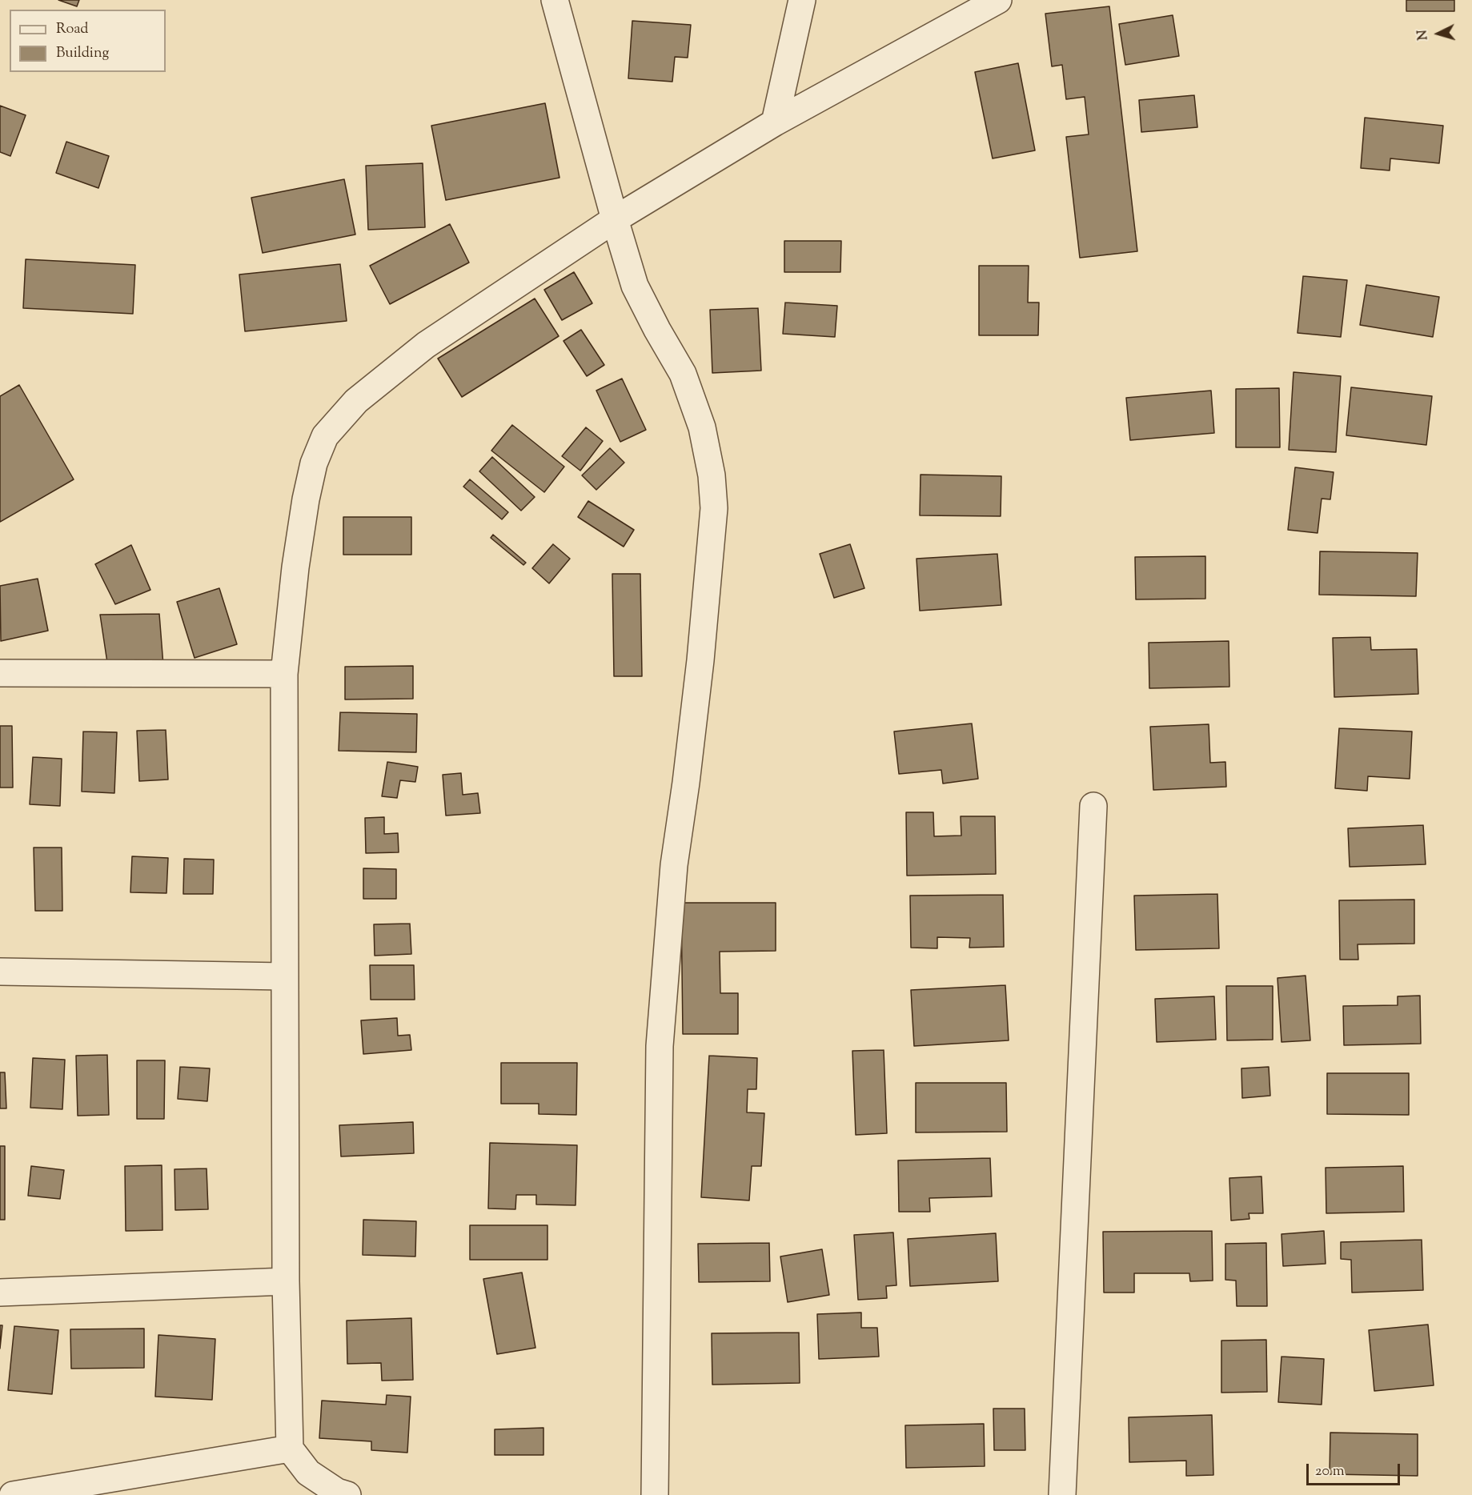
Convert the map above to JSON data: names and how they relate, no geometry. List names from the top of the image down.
{
  "legend": ["Road", "Building"],
  "scale_bar": "20 m",
  "north": "left"
}
